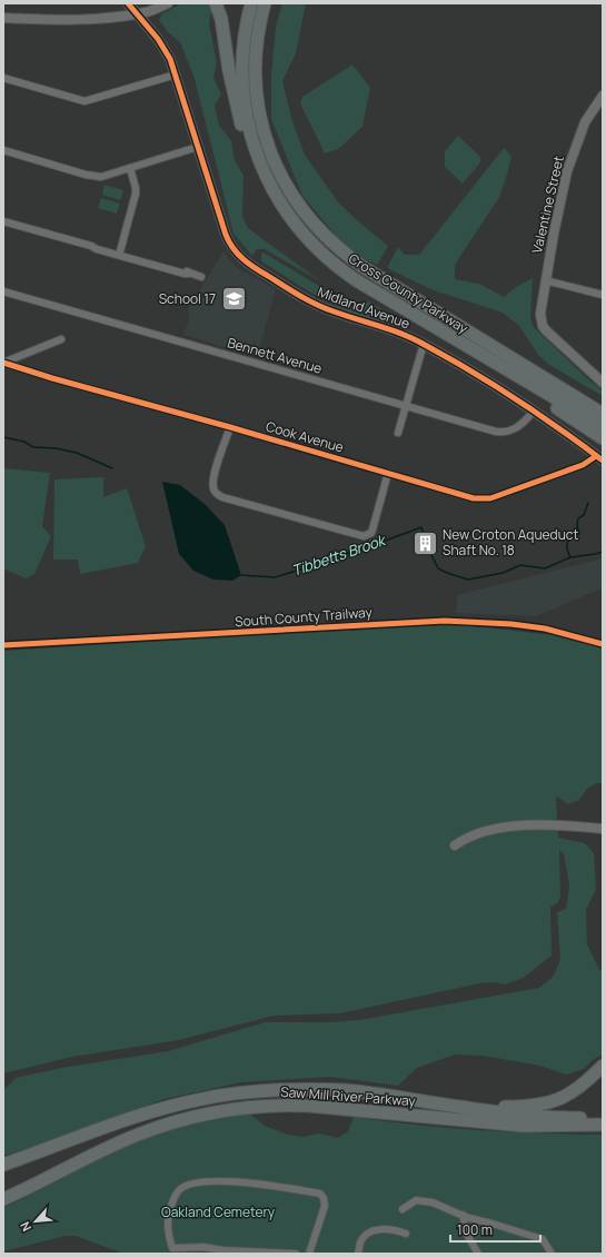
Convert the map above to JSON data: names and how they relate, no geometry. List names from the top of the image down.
{
  "streets": {
    "highway": ["Cross County Parkway", "Saw Mill River Parkway"],
    "street": [
      "Valentine Street",
      "Midland Avenue",
      "Bennett Avenue",
      "Cook Avenue"
    ],
    "cycle path": ["South County Trailway"]
  },
  "crossings": [
    ["Midland Avenue", "Bennett Avenue"],
    ["Midland Avenue", "Cook Avenue"]
  ],
  "water": ["Tibbetts Brook"],
  "parks": ["Oakland Cemetery"],
  "places": {
    "school or university": ["School 17"],
    "building": ["New Croton Aqueduct Shaft No. 18"]
  },
  "scale_bar": "100 m",
  "north": "bottom left"
}
